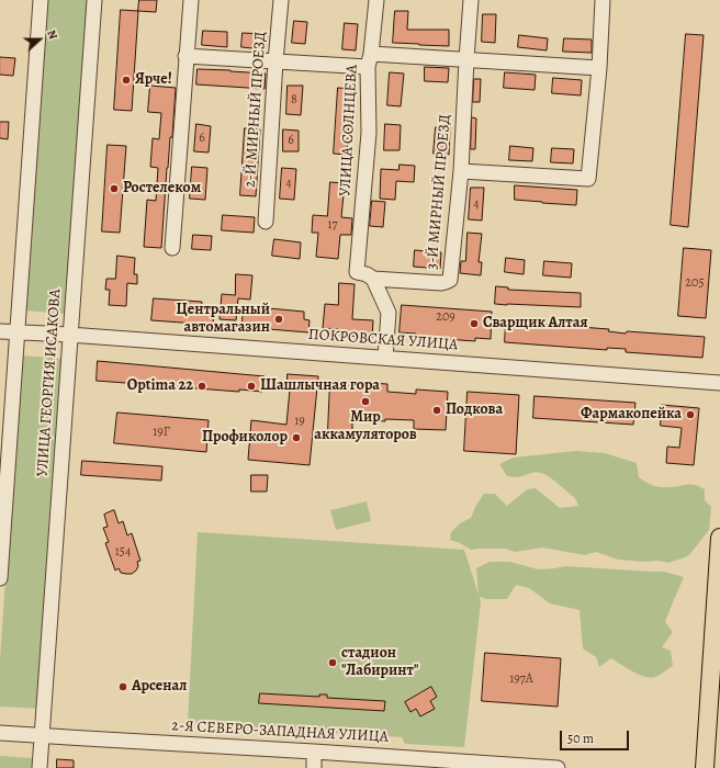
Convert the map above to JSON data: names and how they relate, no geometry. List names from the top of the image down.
{
  "streets": {
    "street": [
      "2-Й МИРНЫЙ ПРОЕЗД",
      "УЛИЦА СОЛНЦЕВА",
      "3-Й МИРНЫЙ ПРОЕЗД",
      "ПОКРОВСКАЯ УЛИЦА",
      "УЛИЦА ГЕОРГИЯ ИСАКОВА",
      "2-Я СЕВЕРО-ЗАПАДНАЯ УЛИЦА"
    ]
  },
  "crossings": [
    ["УЛИЦА СОЛНЦЕВА", "3-Й МИРНЫЙ ПРОЕЗД"],
    ["ПОКРОВСКАЯ УЛИЦА", "УЛИЦА ГЕОРГИЯ ИСАКОВА"],
    ["УЛИЦА ГЕОРГИЯ ИСАКОВА", "2-Я СЕВЕРО-ЗАПАДНАЯ УЛИЦА"]
  ],
  "places": [
    "Ярче!",
    "Ростелеком",
    "Центральный автомагазин",
    "Сварщик Алтая",
    "Optima 22",
    "Шашлычная гора",
    "Мир аккамуляторов",
    "Подкова",
    "Фармакопейка",
    "Профиколор",
    "стадион \"Лабиринт\"",
    "Арсенал"
  ],
  "house_numbers": [
    "8",
    "6",
    "6",
    "4",
    "4",
    "17",
    "205",
    "209",
    "19",
    "19Г",
    "154",
    "197А"
  ],
  "scale_bar": "50 m",
  "north": "right"
}
